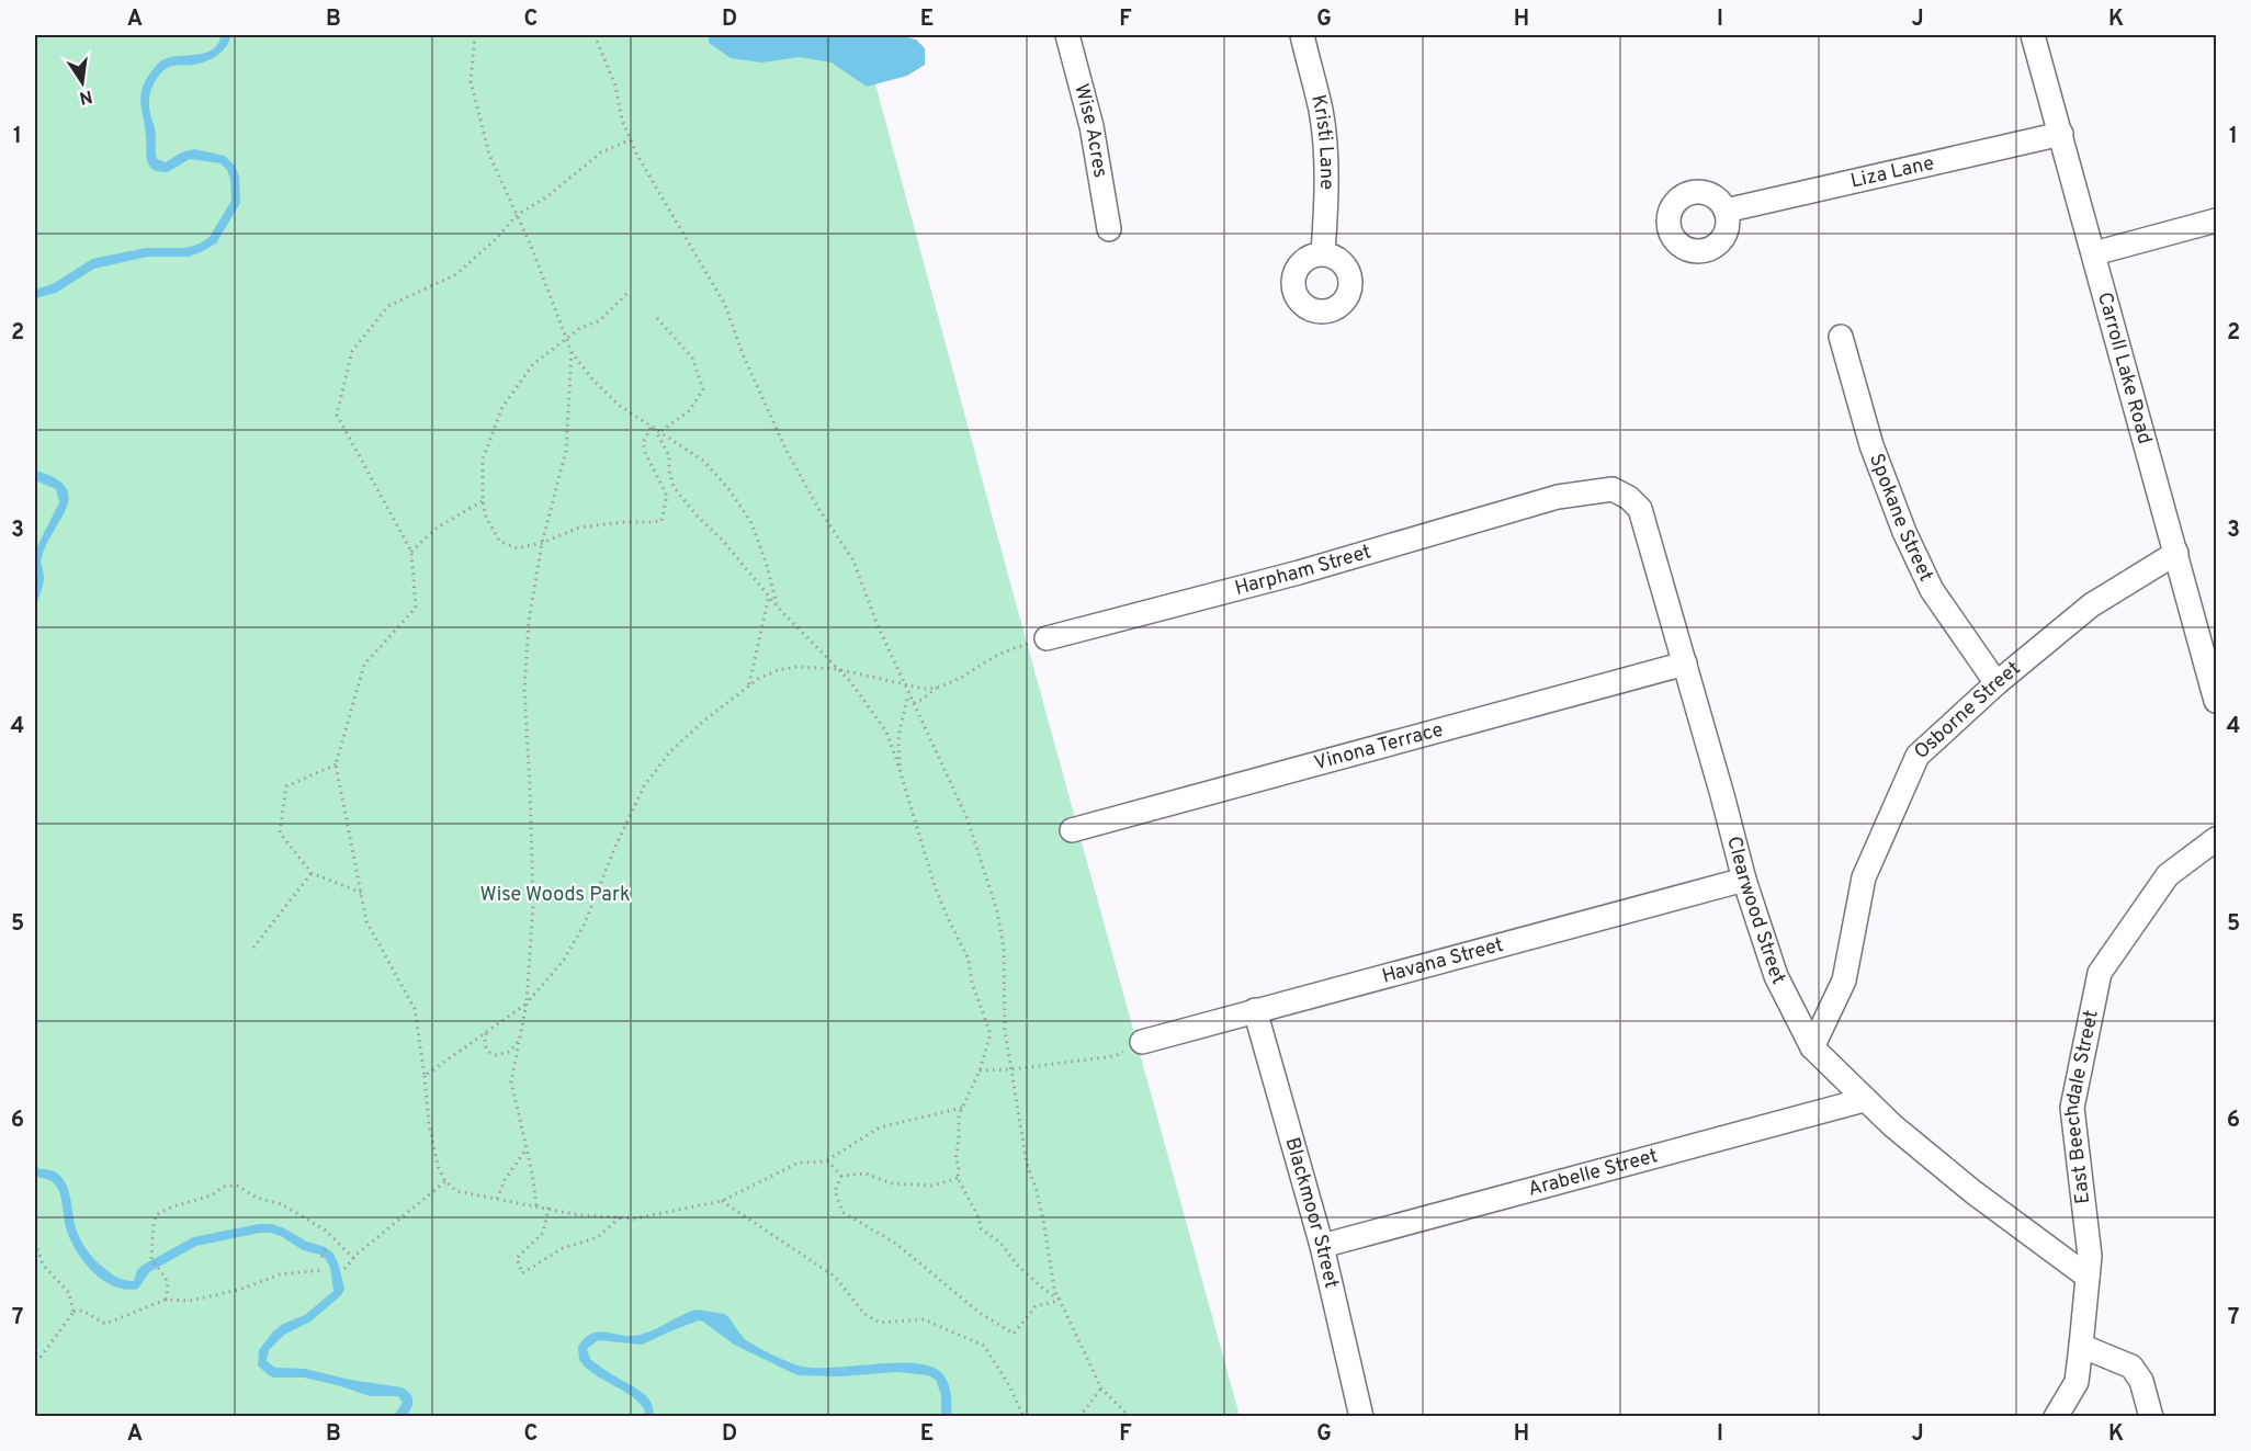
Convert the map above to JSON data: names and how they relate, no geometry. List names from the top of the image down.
{
  "streets": {
    "street": [
      "Wise Acres",
      "Kristi Lane",
      "Liza Lane",
      "Carroll Lake Road",
      "Spokane Street",
      "Harpham Street",
      "Osborne Street",
      "Vinona Terrace",
      "Clearwood Street",
      "Havana Street",
      "East Beechdale Street",
      "Arabelle Street",
      "Blackmoor Street"
    ]
  },
  "crossings": [
    ["Liza Lane", "Carroll Lake Road"],
    ["Carroll Lake Road", "Osborne Street"],
    ["Spokane Street", "Osborne Street"],
    ["Harpham Street", "Clearwood Street"],
    ["Osborne Street", "Clearwood Street"],
    ["Vinona Terrace", "Clearwood Street"],
    ["Clearwood Street", "Havana Street"],
    ["Clearwood Street", "East Beechdale Street"],
    ["Clearwood Street", "Arabelle Street"],
    ["Havana Street", "Blackmoor Street"],
    ["Arabelle Street", "Blackmoor Street"]
  ],
  "parks": ["Wise Woods Park"],
  "north": "bottom",
  "grid": {
    "columns": [
      "A",
      "B",
      "C",
      "D",
      "E",
      "F",
      "G",
      "H",
      "I",
      "J",
      "K"
    ],
    "rows": [
      "1",
      "2",
      "3",
      "4",
      "5",
      "6",
      "7"
    ]
  }
}
